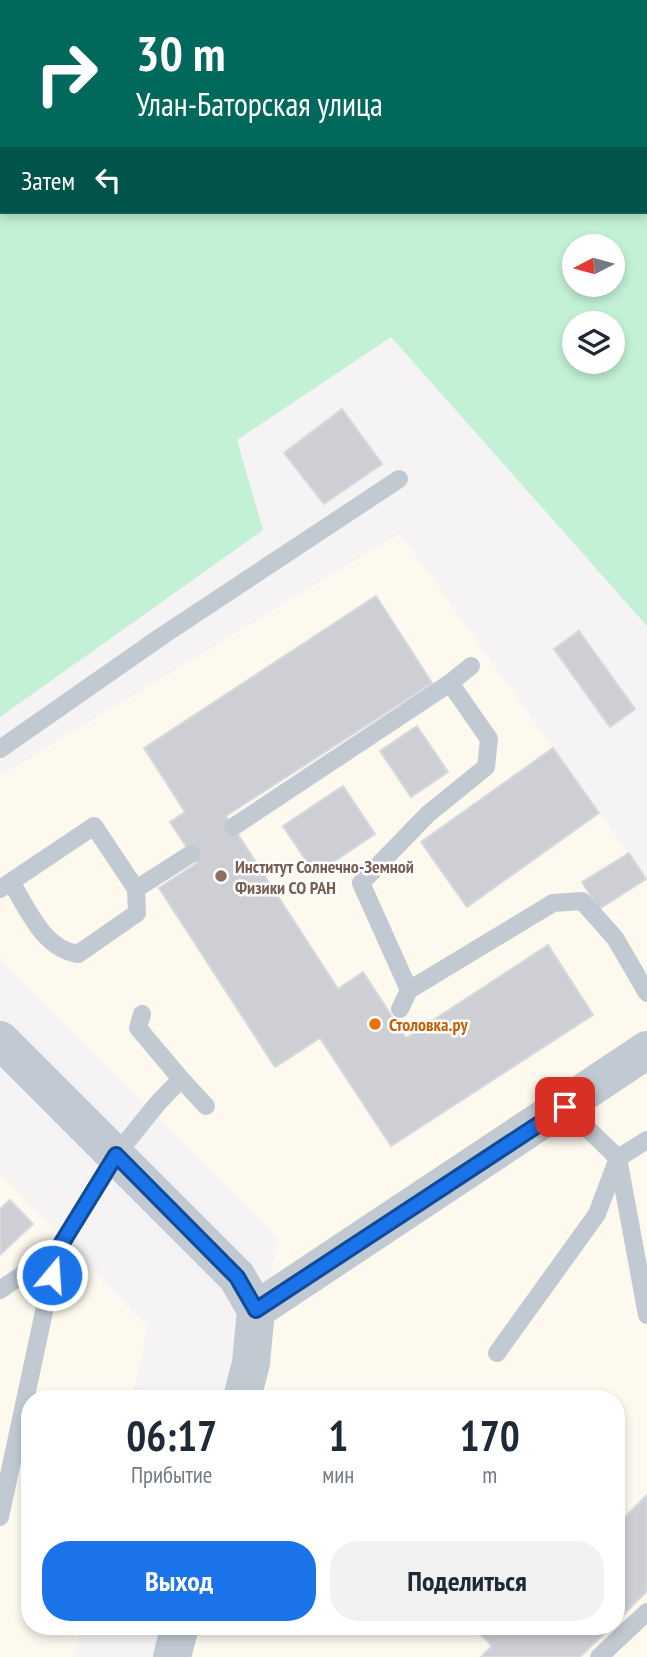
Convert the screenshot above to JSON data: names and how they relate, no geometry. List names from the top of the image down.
{
  "places": ["Институт Солнечно-Земной Физики СО РАН", "Столовка.ру"],
  "north": "left",
  "page": {
    "turn": ["30 m", "Улан-Баторская улица"],
    "then": "Затем",
    "eta": [
      "06:17",
      "Прибытие",
      "1",
      "мин",
      "170",
      "m"
    ],
    "buttons": ["Выход", "Поделиться"]
  }
}
